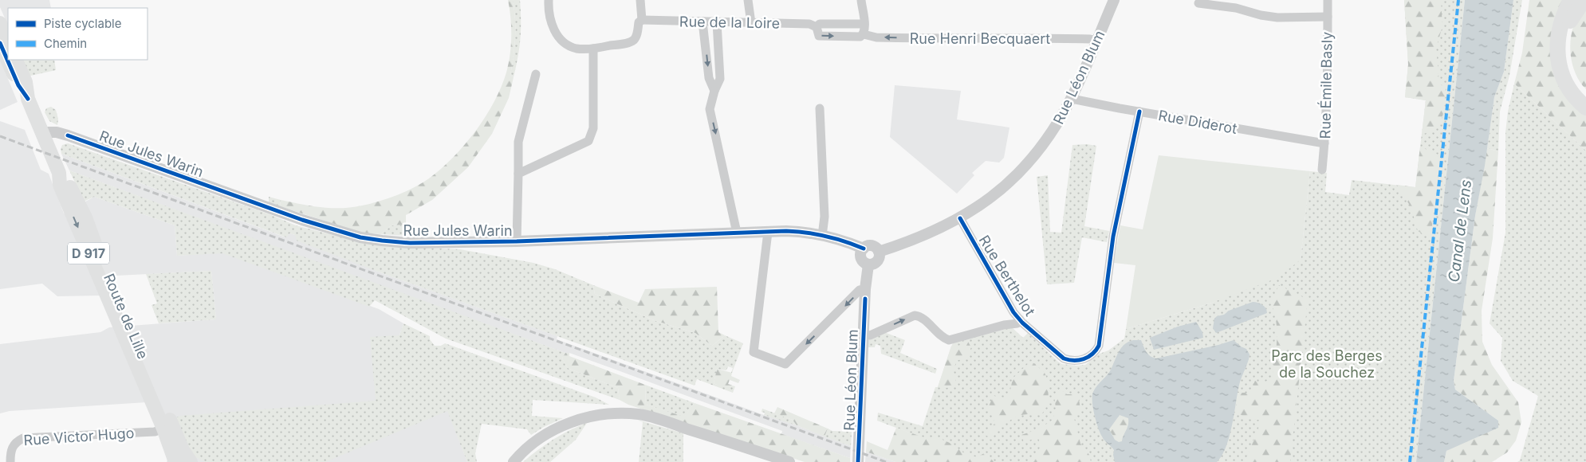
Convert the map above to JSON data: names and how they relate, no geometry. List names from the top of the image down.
{
  "streets": {
    "main road": ["D 917", "Route de Lille"],
    "street": [
      "Rue de la Loire",
      "Rue Henri Becquaert",
      "Rue Léon Blum",
      "Rue Émile Basly",
      "Rue Diderot",
      "Rue Jules Warin",
      "Rue Berthelot",
      "Rue Victor Hugo"
    ]
  },
  "crossings": [
    ["Rue de la Loire", "Rue Henri Becquaert"],
    ["Rue Henri Becquaert", "Rue Léon Blum"],
    ["Rue Léon Blum", "Rue Diderot"],
    ["Rue Léon Blum", "Rue Jules Warin"],
    ["Rue Léon Blum", "Rue Berthelot"],
    ["Rue Émile Basly", "Rue Diderot"],
    ["Rue Diderot", "Rue Berthelot"],
    ["Rue Jules Warin", "Route de Lille"],
    ["Route de Lille", "Rue Victor Hugo"]
  ],
  "one_way": ["Rue Henri Becquaert"],
  "water": ["Canal de Lens"],
  "parks": ["Parc des Berges de la Souchez"],
  "legend": ["Piste cyclable", "Chemin"]
}
